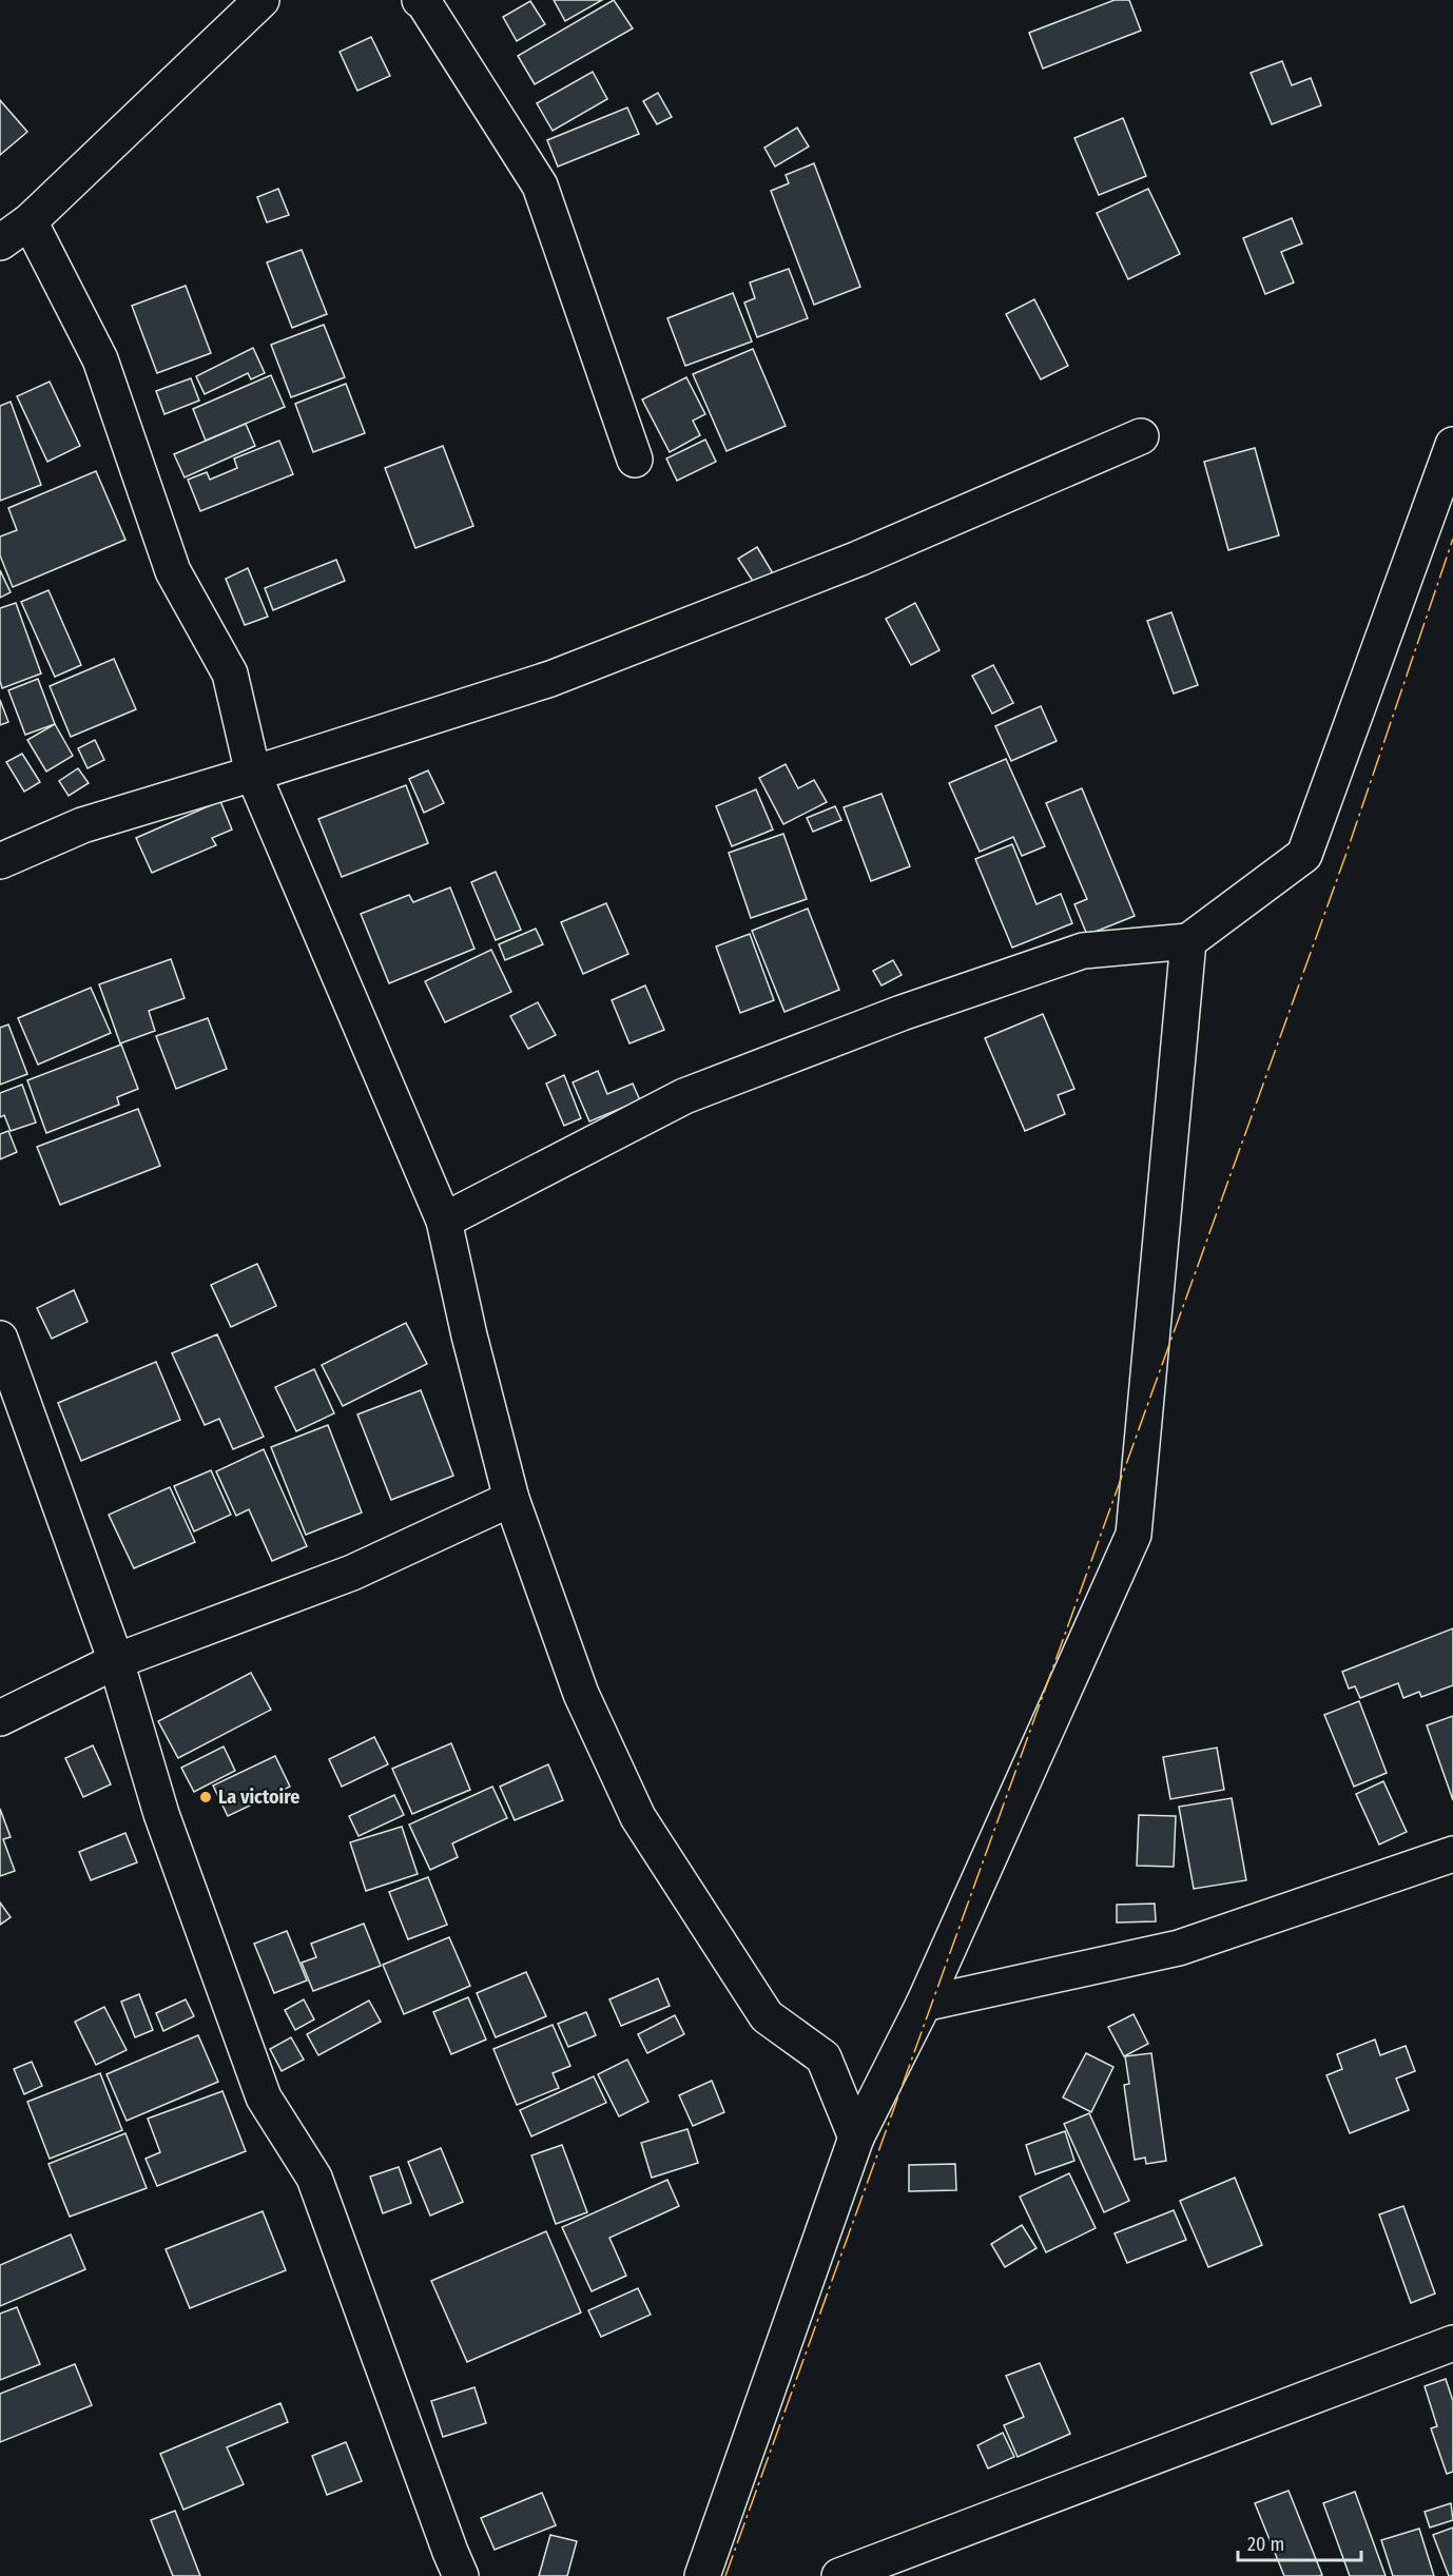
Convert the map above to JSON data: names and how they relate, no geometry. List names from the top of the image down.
{
  "places": ["La victoire"],
  "scale_bar": "20 m"
}
